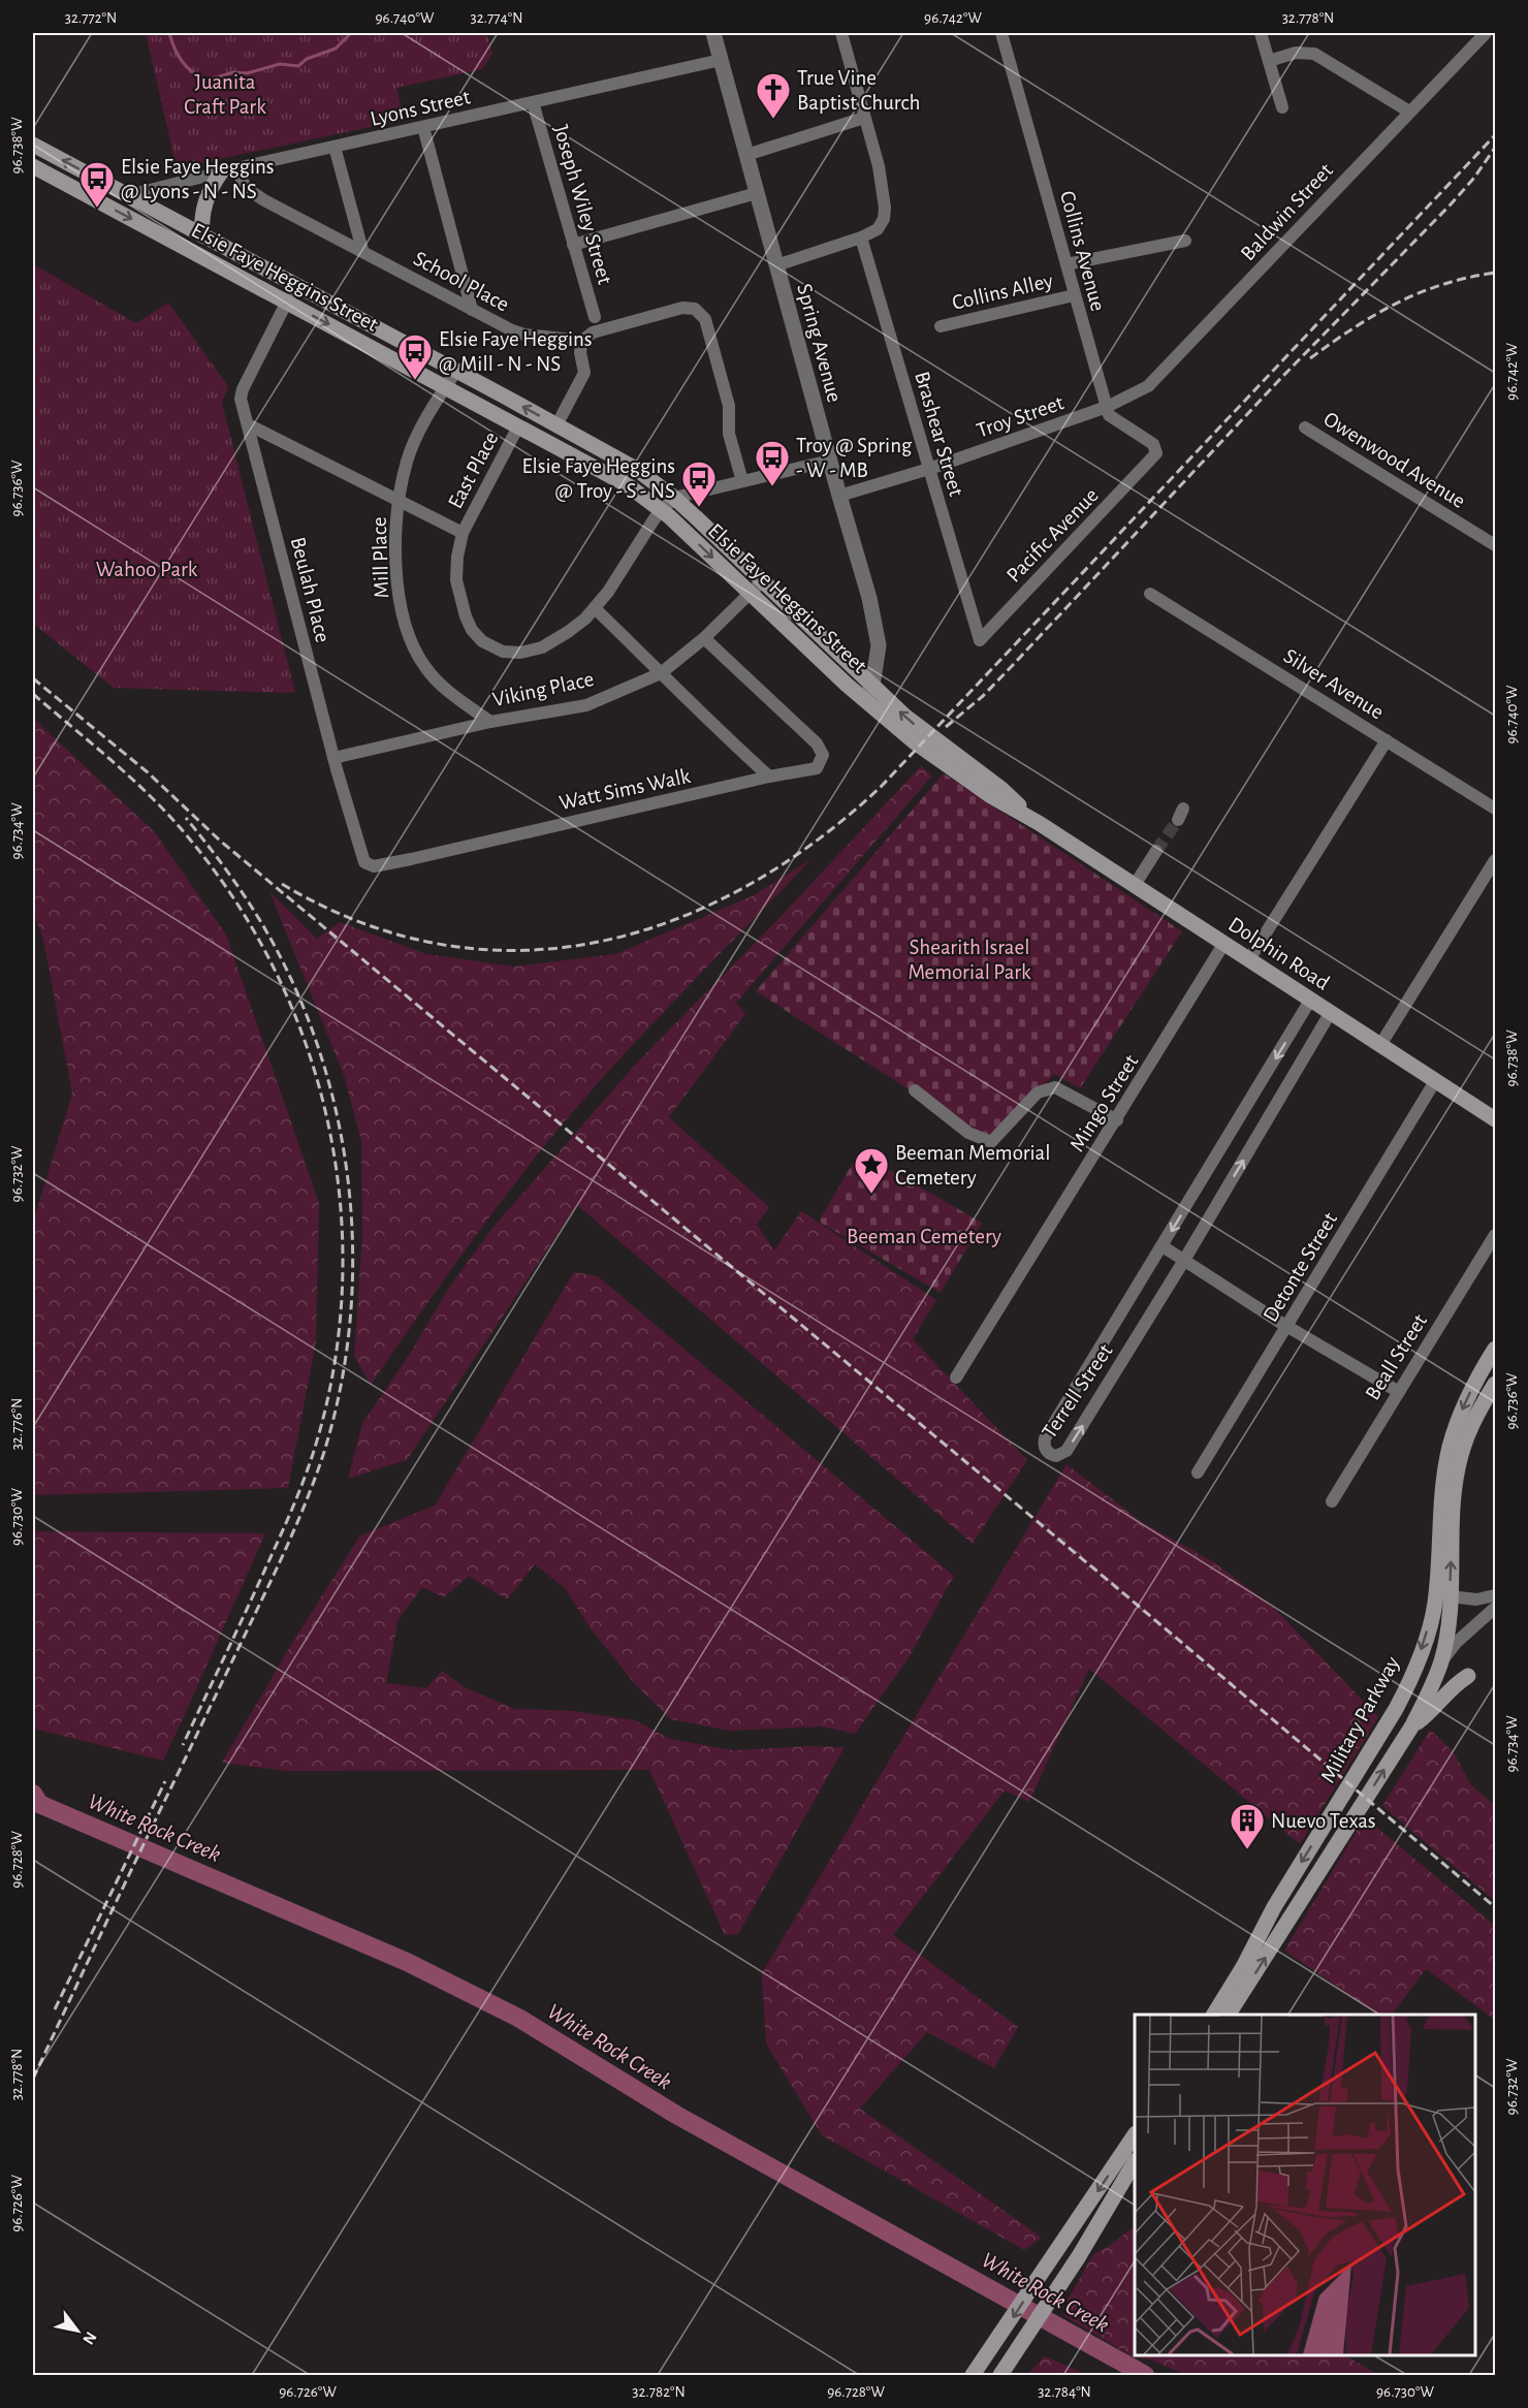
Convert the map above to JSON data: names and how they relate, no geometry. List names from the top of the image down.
{
  "streets": {
    "main road": ["Elsie Faye Heggins Street", "Dolphin Road", "Military Parkway"],
    "street": [
      "Lyons Street",
      "Joseph Wiley Street",
      "Baldwin Street",
      "Collins Avenue",
      "School Place",
      "Collins Alley",
      "Spring Avenue",
      "Troy Street",
      "Brashear Street",
      "Owenwood Avenue",
      "East Place",
      "Pacific Avenue",
      "Mill Place",
      "Beulah Place",
      "Silver Avenue",
      "Viking Place",
      "Watt Sims Walk",
      "Mingo Street",
      "Detonte Street",
      "Beall Street",
      "Terrell Street"
    ]
  },
  "crossings": [
    ["Lyons Street", "Joseph Wiley Street"],
    ["Lyons Street", "Elsie Faye Heggins Street"],
    ["Lyons Street", "School Place"],
    ["Lyons Street", "Spring Avenue"],
    ["Baldwin Street", "Collins Avenue"],
    ["Baldwin Street", "Troy Street"],
    ["Collins Avenue", "Collins Alley"],
    ["Collins Avenue", "Troy Street"],
    ["Collins Avenue", "Pacific Avenue"],
    ["Elsie Faye Heggins Street", "Spring Avenue"],
    ["Elsie Faye Heggins Street", "East Place"],
    ["Elsie Faye Heggins Street", "Mill Place"],
    ["Elsie Faye Heggins Street", "Beulah Place"],
    ["Elsie Faye Heggins Street", "Viking Place"],
    ["Elsie Faye Heggins Street", "Dolphin Road"],
    ["Spring Avenue", "Troy Street"],
    ["Spring Avenue", "Dolphin Road"],
    ["Troy Street", "Brashear Street"],
    ["Brashear Street", "Pacific Avenue"],
    ["Mill Place", "Viking Place"],
    ["Beulah Place", "Viking Place"],
    ["Beulah Place", "Watt Sims Walk"],
    ["Viking Place", "Watt Sims Walk"],
    ["Dolphin Road", "Mingo Street"],
    ["Dolphin Road", "Detonte Street"],
    ["Dolphin Road", "Terrell Street"]
  ],
  "water": ["White Rock Creek"],
  "parks": [
    "Juanita Craft Park",
    "Wahoo Park",
    "Shearith Israel Memorial Park",
    "Beeman Cemetery"
  ],
  "places": {
    "church": ["True Vine Baptist Church"],
    "bus stop": [
      "Elsie Faye Heggins @ Lyons - N - NS",
      "Elsie Faye Heggins @ Mill - N - NS",
      "Troy @ Spring - W - MB",
      "Elsie Faye Heggins @ Troy - S - NS"
    ],
    "place": ["Beeman Memorial Cemetery"],
    "building": ["Nuevo Texas"]
  },
  "north": "bottom right",
  "coordinates": [
    "32.772°N",
    "96.740°W",
    "32.774°N",
    "96.742°W",
    "32.778°N",
    "96.738°W",
    "96.736°W",
    "96.734°W",
    "96.732°W",
    "32.776°N",
    "96.730°W",
    "96.728°W",
    "96.726°W",
    "32.782°N",
    "32.784°N"
  ]
}
